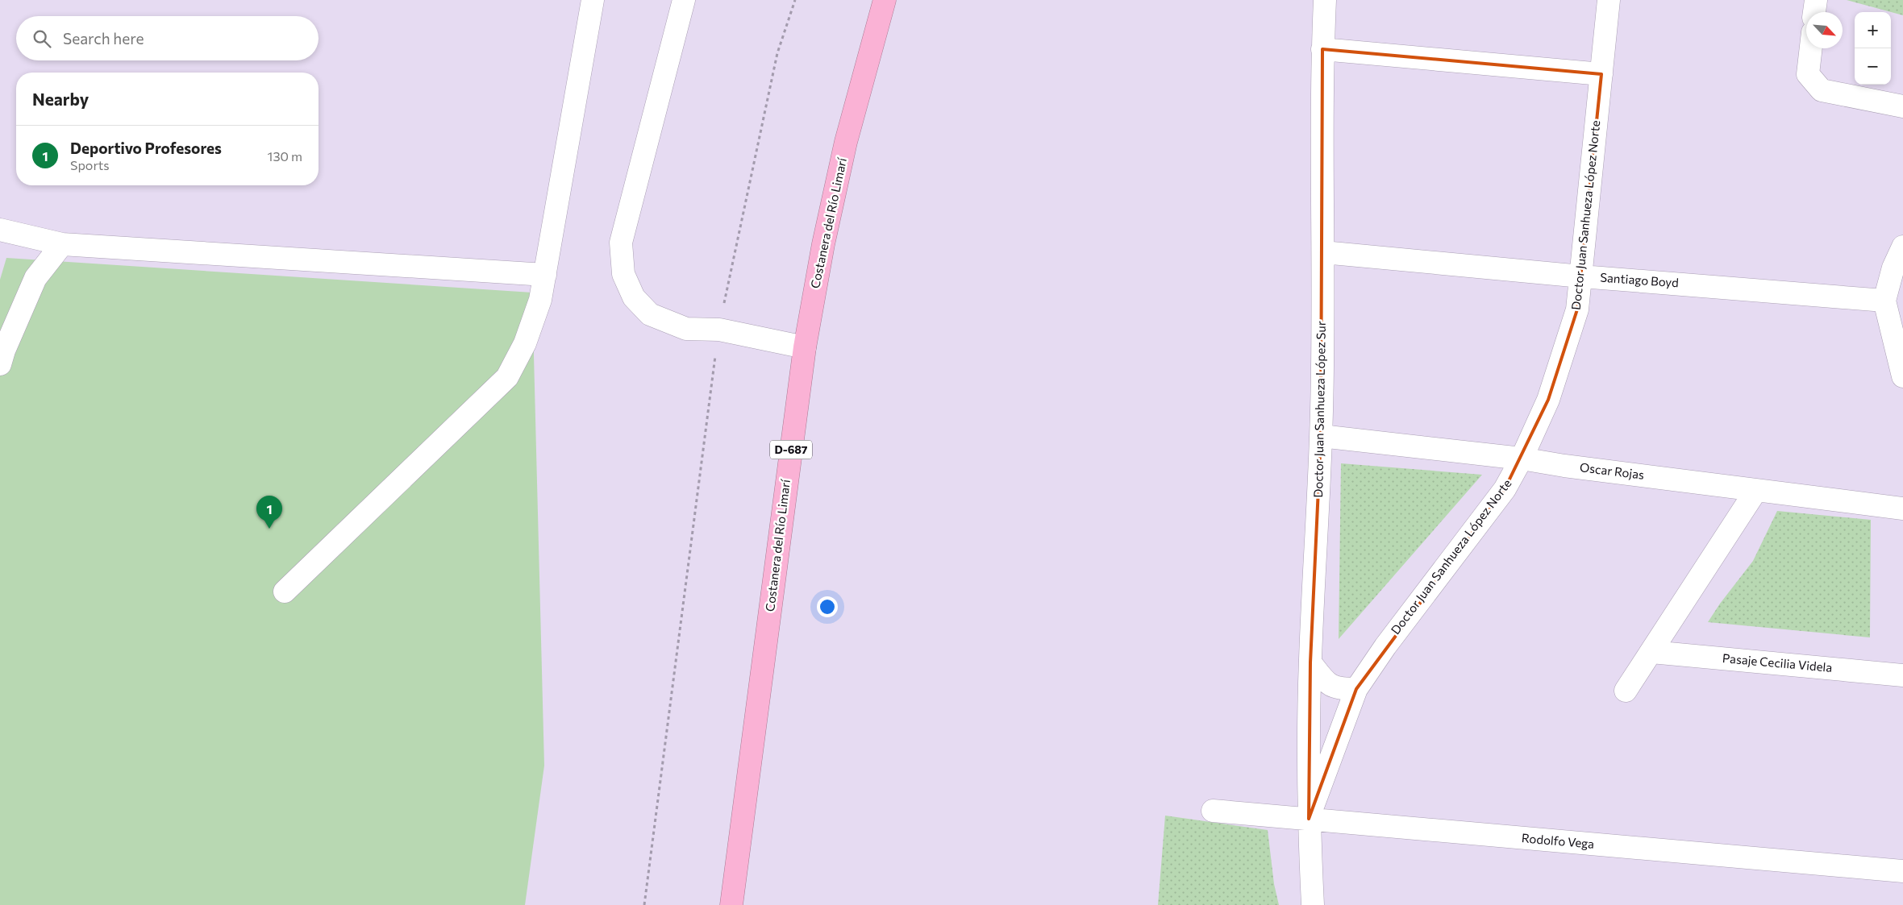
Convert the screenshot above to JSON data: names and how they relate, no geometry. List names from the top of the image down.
{
  "streets": {
    "highway": ["Costanera del Río Limarí", "D-687"],
    "street": [
      "Doctor Juan Sanhueza López Norte",
      "Santiago Boyd",
      "Doctor Juan Sanhueza López Sur",
      "Oscar Rojas",
      "Pasaje Cecilia Videla",
      "Rodolfo Vega"
    ]
  },
  "crossings": [
    ["Doctor Juan Sanhueza López Norte", "Santiago Boyd"],
    ["Doctor Juan Sanhueza López Norte", "Doctor Juan Sanhueza López Sur"],
    ["Doctor Juan Sanhueza López Norte", "Oscar Rojas"],
    ["Doctor Juan Sanhueza López Norte", "Rodolfo Vega"],
    ["Santiago Boyd", "Doctor Juan Sanhueza López Sur"],
    ["Doctor Juan Sanhueza López Sur", "Oscar Rojas"],
    ["Doctor Juan Sanhueza López Sur", "Rodolfo Vega"]
  ],
  "north": "bottom right",
  "page": {
    "map_buttons": ["+", "−"],
    "search": "Search here",
    "heading": "Nearby",
    "list": [
      {
        "mark": "1",
        "name": "Deportivo Profesores",
        "note": "Sports",
        "value": "130 m"
      }
    ],
    "pins": "1"
  }
}
